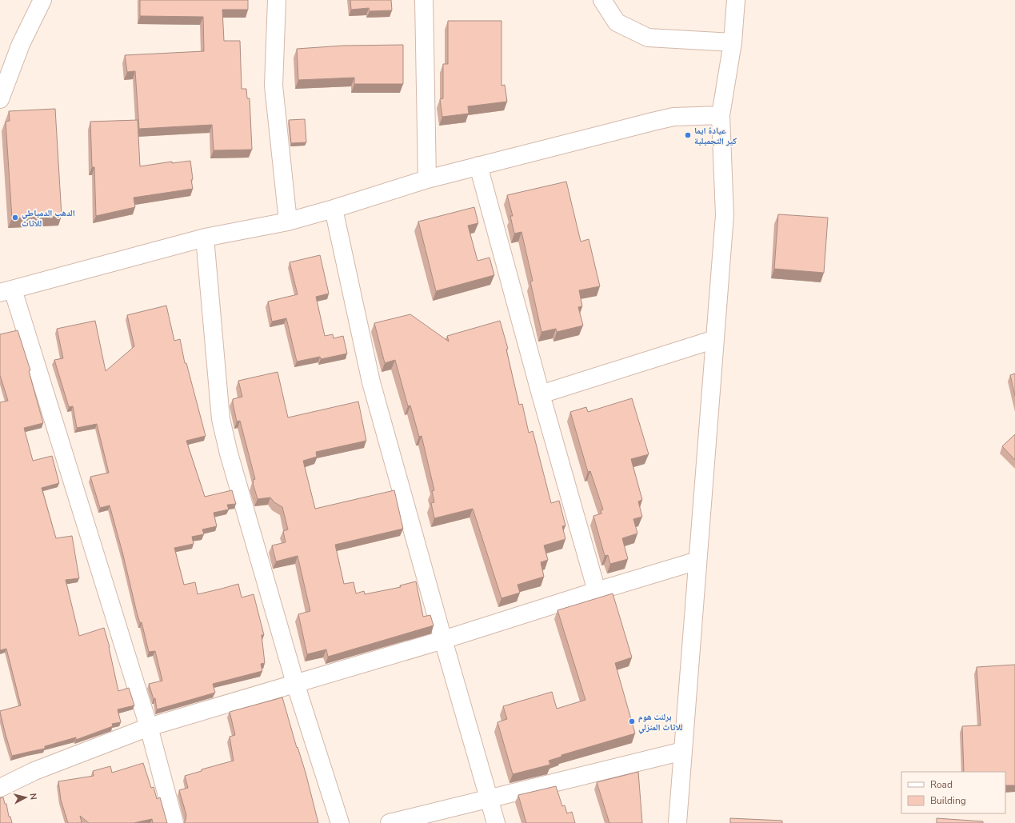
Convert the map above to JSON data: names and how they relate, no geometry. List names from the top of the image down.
{
  "places": ["عيادة ايما كير التجميلية", "الدهب الدمياطي للاثاث", "برلنت هوم للاثاث المنزلي"],
  "legend": ["Road", "Building"],
  "north": "right"
}
